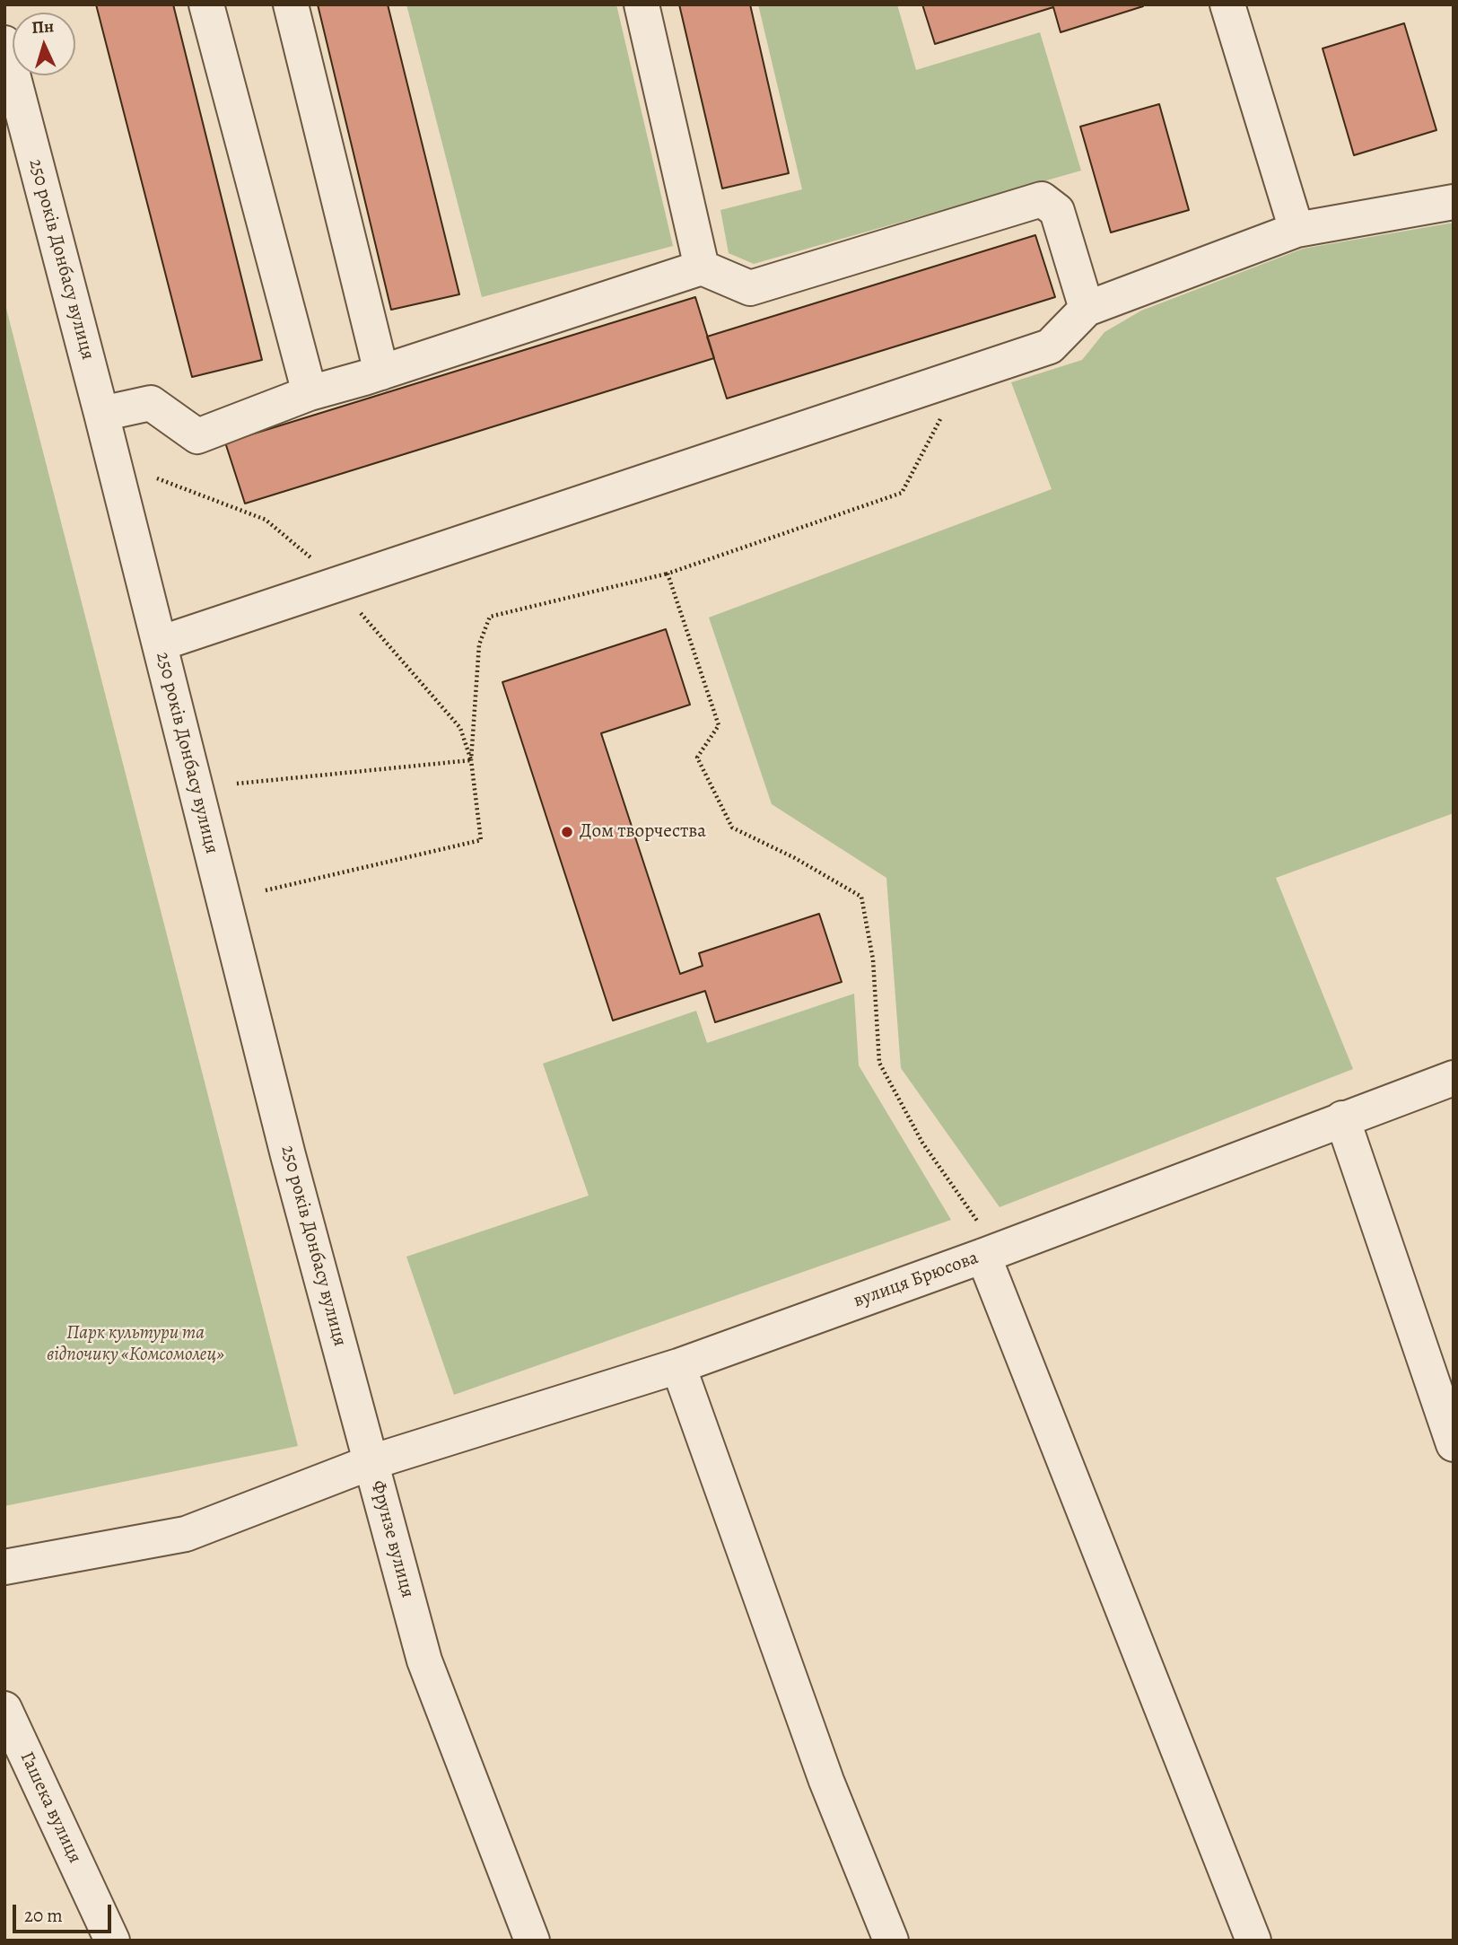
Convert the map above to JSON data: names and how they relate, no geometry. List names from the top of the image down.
{
  "streets": {
    "street": [
      "250 років Донбасу вулиця",
      "вулиця Брюсова",
      "Фрунзе вулиця",
      "Гашека вулиця"
    ]
  },
  "crossings": [
    ["250 років Донбасу вулиця", "вулиця Брюсова"],
    ["250 років Донбасу вулиця", "Фрунзе вулиця"],
    ["вулиця Брюсова", "Фрунзе вулиця"]
  ],
  "parks": ["Парк культури та відпочику «Комсомолец»"],
  "places": ["Дом творчества"],
  "scale_bar": "20 m",
  "north": "top"
}
